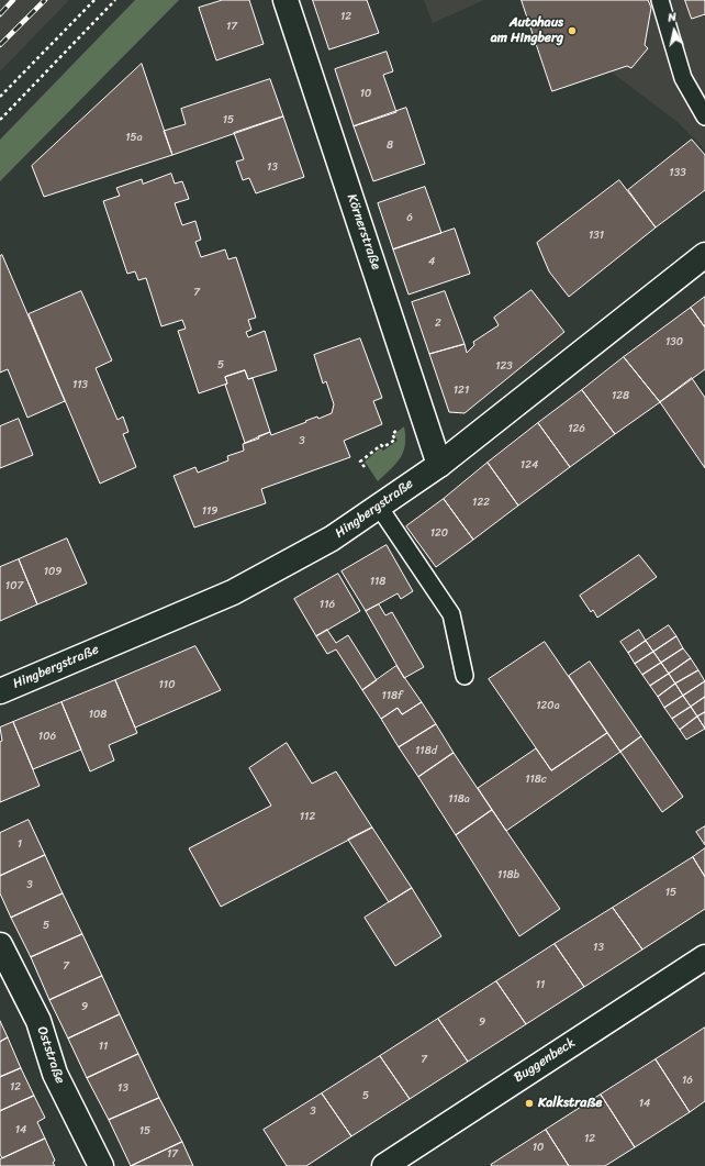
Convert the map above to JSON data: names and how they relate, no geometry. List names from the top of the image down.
{
  "streets": {
    "street": [
      "Körnerstraße",
      "Hingbergstraße",
      "Oststraße",
      "Buggenbeck"
    ]
  },
  "crossings": [
    ["Körnerstraße", "Hingbergstraße"]
  ],
  "places": ["Autohaus am Hingberg", "Kalkstraße"],
  "house_numbers": [
    "12",
    "17",
    "10",
    "15",
    "15a",
    "8",
    "13",
    "133",
    "6",
    "131",
    "4",
    "7",
    "2",
    "130",
    "5",
    "123",
    "113",
    "121",
    "128",
    "126",
    "3",
    "124",
    "122",
    "119",
    "120",
    "109",
    "118",
    "107",
    "116",
    "110",
    "118f",
    "120a",
    "108",
    "106",
    "118d",
    "118c",
    "118a",
    "112",
    "1",
    "118b",
    "3",
    "15",
    "5",
    "13",
    "7",
    "11",
    "9",
    "9",
    "11",
    "7",
    "16",
    "12",
    "13",
    "5",
    "14",
    "3",
    "14",
    "15",
    "12",
    "10",
    "17"
  ],
  "north": "top"
}
